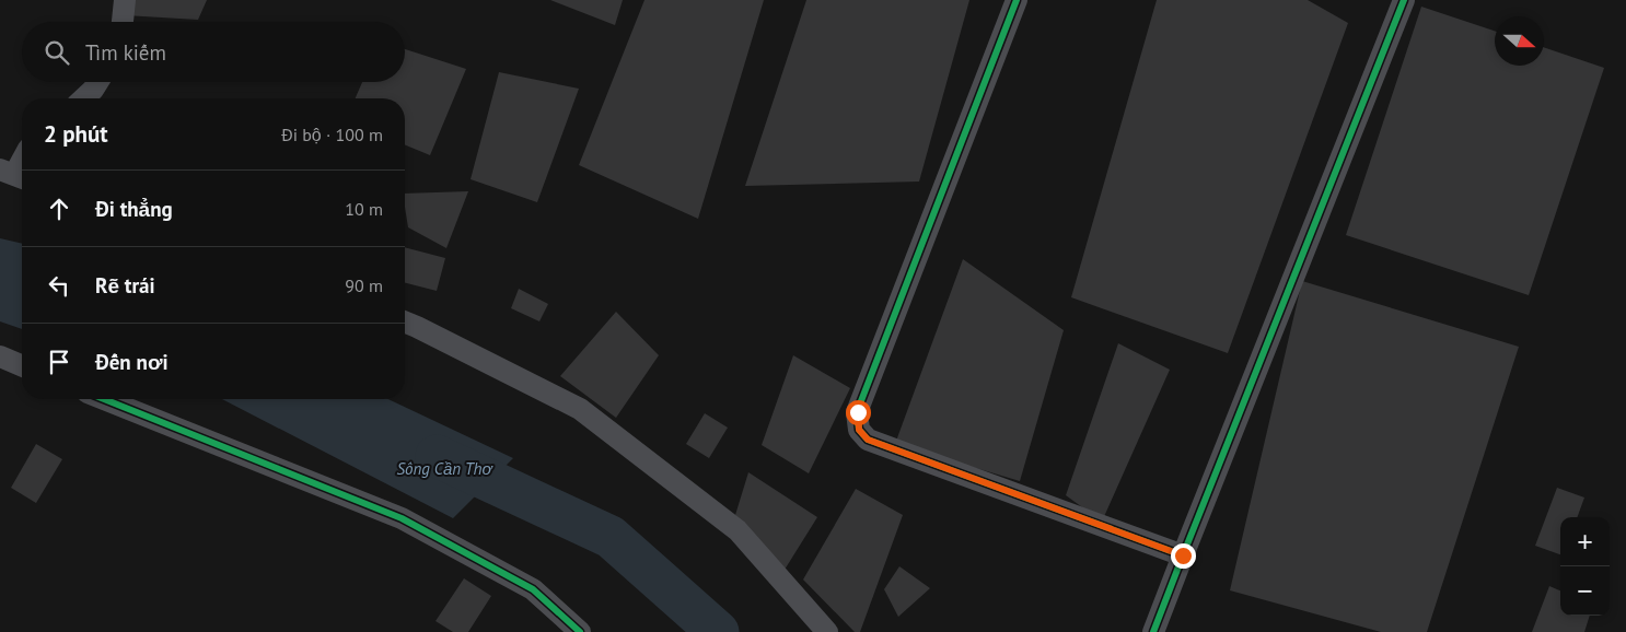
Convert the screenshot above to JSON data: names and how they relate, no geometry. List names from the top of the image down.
{
  "water": ["Sông Cần Thơ"],
  "north": "right",
  "page": {
    "search": "Tìm kiếm",
    "heading": ["2 phút", "Đi bộ · 100 m"],
    "list": [
      ["Đi thẳng", "10 m"],
      ["Rẽ trái", "90 m"],
      "Đến nơi"
    ],
    "map_buttons": ["+", "−"]
  }
}
